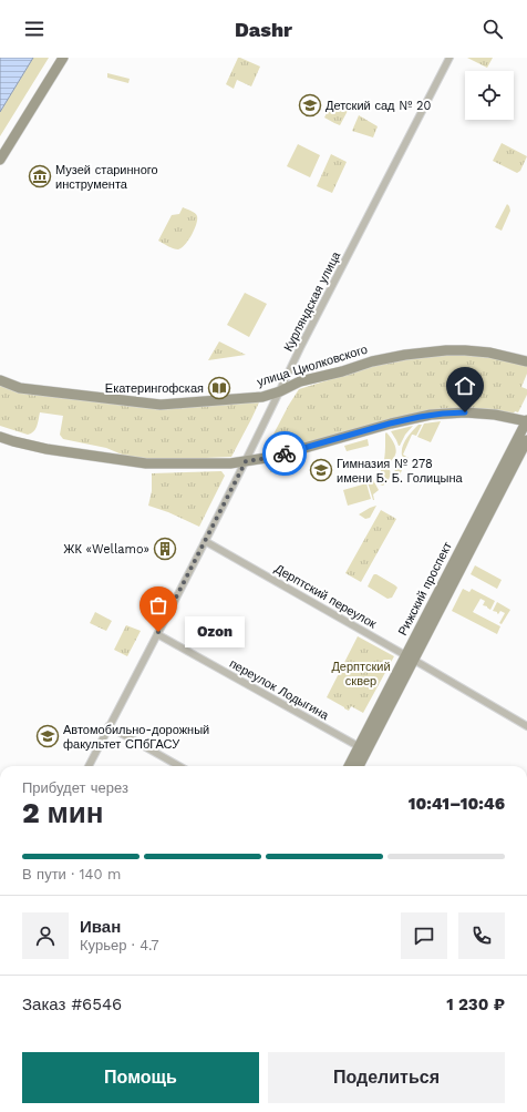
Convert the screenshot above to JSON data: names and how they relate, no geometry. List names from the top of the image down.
{
  "streets": {
    "street": [
      "Курляндская улица",
      "улица Циолковского",
      "Рижский проспект",
      "Дерптский переулок",
      "переулок Лодыгина"
    ]
  },
  "crossings": [
    ["Курляндская улица", "улица Циолковского"],
    ["Курляндская улица", "Дерптский переулок"],
    ["Курляндская улица", "переулок Лодыгина"],
    ["Рижский проспект", "Дерптский переулок"],
    ["Рижский проспект", "переулок Лодыгина"]
  ],
  "parks": ["Дерптский сквер"],
  "places": {
    "school or university": ["Детский сад № 20", "Гимназия № 278 имени Б. Б. Голицына", "Автомобильно-дорожный факультет СПбГАСУ"],
    "museum": ["Музей старинного инструмента"],
    "library": ["Екатерингофская"],
    "building": ["ЖК «Wellamo»"],
    "other": ["Ozon"]
  },
  "page": {
    "header": "Dashr",
    "bubble": "Ozon",
    "heading": ["2 мин", "Прибудет через", "10:41–10:46"],
    "panel": [
      "Иван",
      "Курьер · 4.7",
      "Заказ #6546",
      "1 230 ₽"
    ],
    "bar": "В пути · 140 m",
    "buttons": ["Помощь", "Поделиться"]
  }
}
